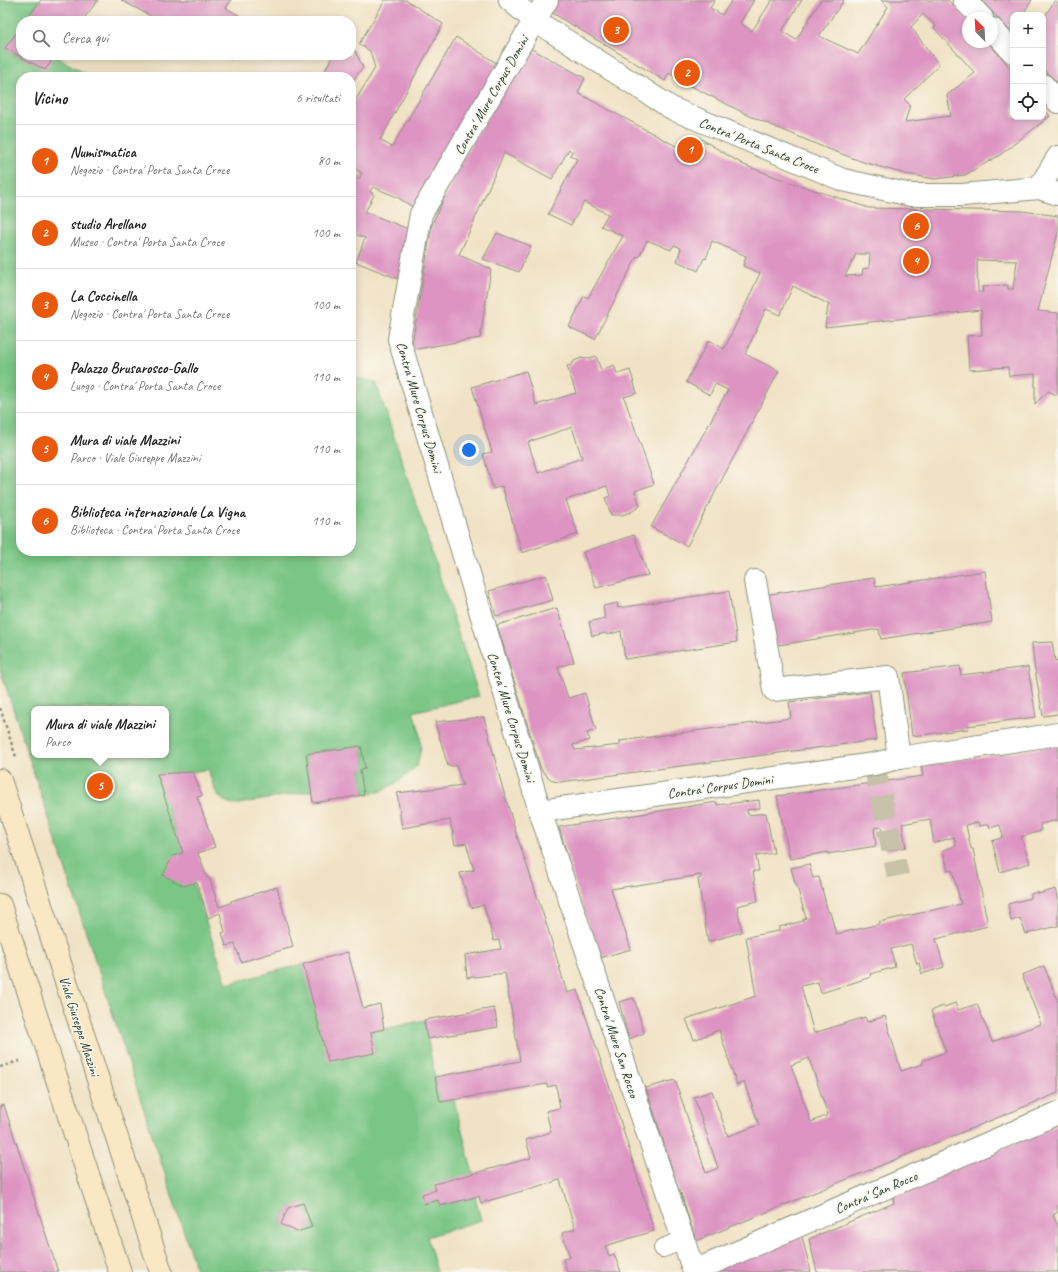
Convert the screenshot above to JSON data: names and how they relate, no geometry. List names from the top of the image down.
{
  "streets": {
    "main road": ["Viale Giuseppe Mazzini"],
    "street": [
      "Contra' Mure Corpus Domini",
      "Contra' Porta Santa Croce",
      "Contra' Corpus Domini",
      "Contra' Mure San Rocco",
      "Contra' San Rocco"
    ]
  },
  "crossings": [
    ["Contra' Mure Corpus Domini", "Contra' Porta Santa Croce"],
    ["Contra' Mure Corpus Domini", "Contra' Corpus Domini"],
    ["Contra' Mure Corpus Domini", "Contra' Mure San Rocco"],
    ["Contra' Corpus Domini", "Contra' Mure San Rocco"],
    ["Contra' Mure San Rocco", "Contra' San Rocco"]
  ],
  "north": "top left",
  "page": {
    "map_buttons": ["+", "−"],
    "pins": [
      "3",
      "2",
      "1",
      "6",
      "4",
      "5"
    ],
    "search": "Cerca qui",
    "heading": ["Vicino", "6 risultati"],
    "list": [
      {
        "mark": "1",
        "name": "Numismatica",
        "note": "Negozio · Contra' Porta Santa Croce",
        "value": "80 m"
      },
      {
        "mark": "2",
        "name": "studio Arellano",
        "note": "Museo · Contra' Porta Santa Croce",
        "value": "100 m"
      },
      {
        "mark": "3",
        "name": "La Coccinella",
        "note": "Negozio · Contra' Porta Santa Croce",
        "value": "100 m"
      },
      {
        "mark": "4",
        "name": "Palazzo Brusarosco-Gallo",
        "note": "Luogo · Contra' Porta Santa Croce",
        "value": "110 m"
      },
      {
        "mark": "5",
        "name": "Mura di viale Mazzini",
        "note": "Parco · Viale Giuseppe Mazzini",
        "value": "110 m"
      },
      {
        "mark": "6",
        "name": "Biblioteca internazionale La Vigna",
        "note": "Biblioteca · Contra' Porta Santa Croce",
        "value": "110 m"
      }
    ],
    "popup": ["Mura di viale Mazzini", "Parco"]
  }
}
